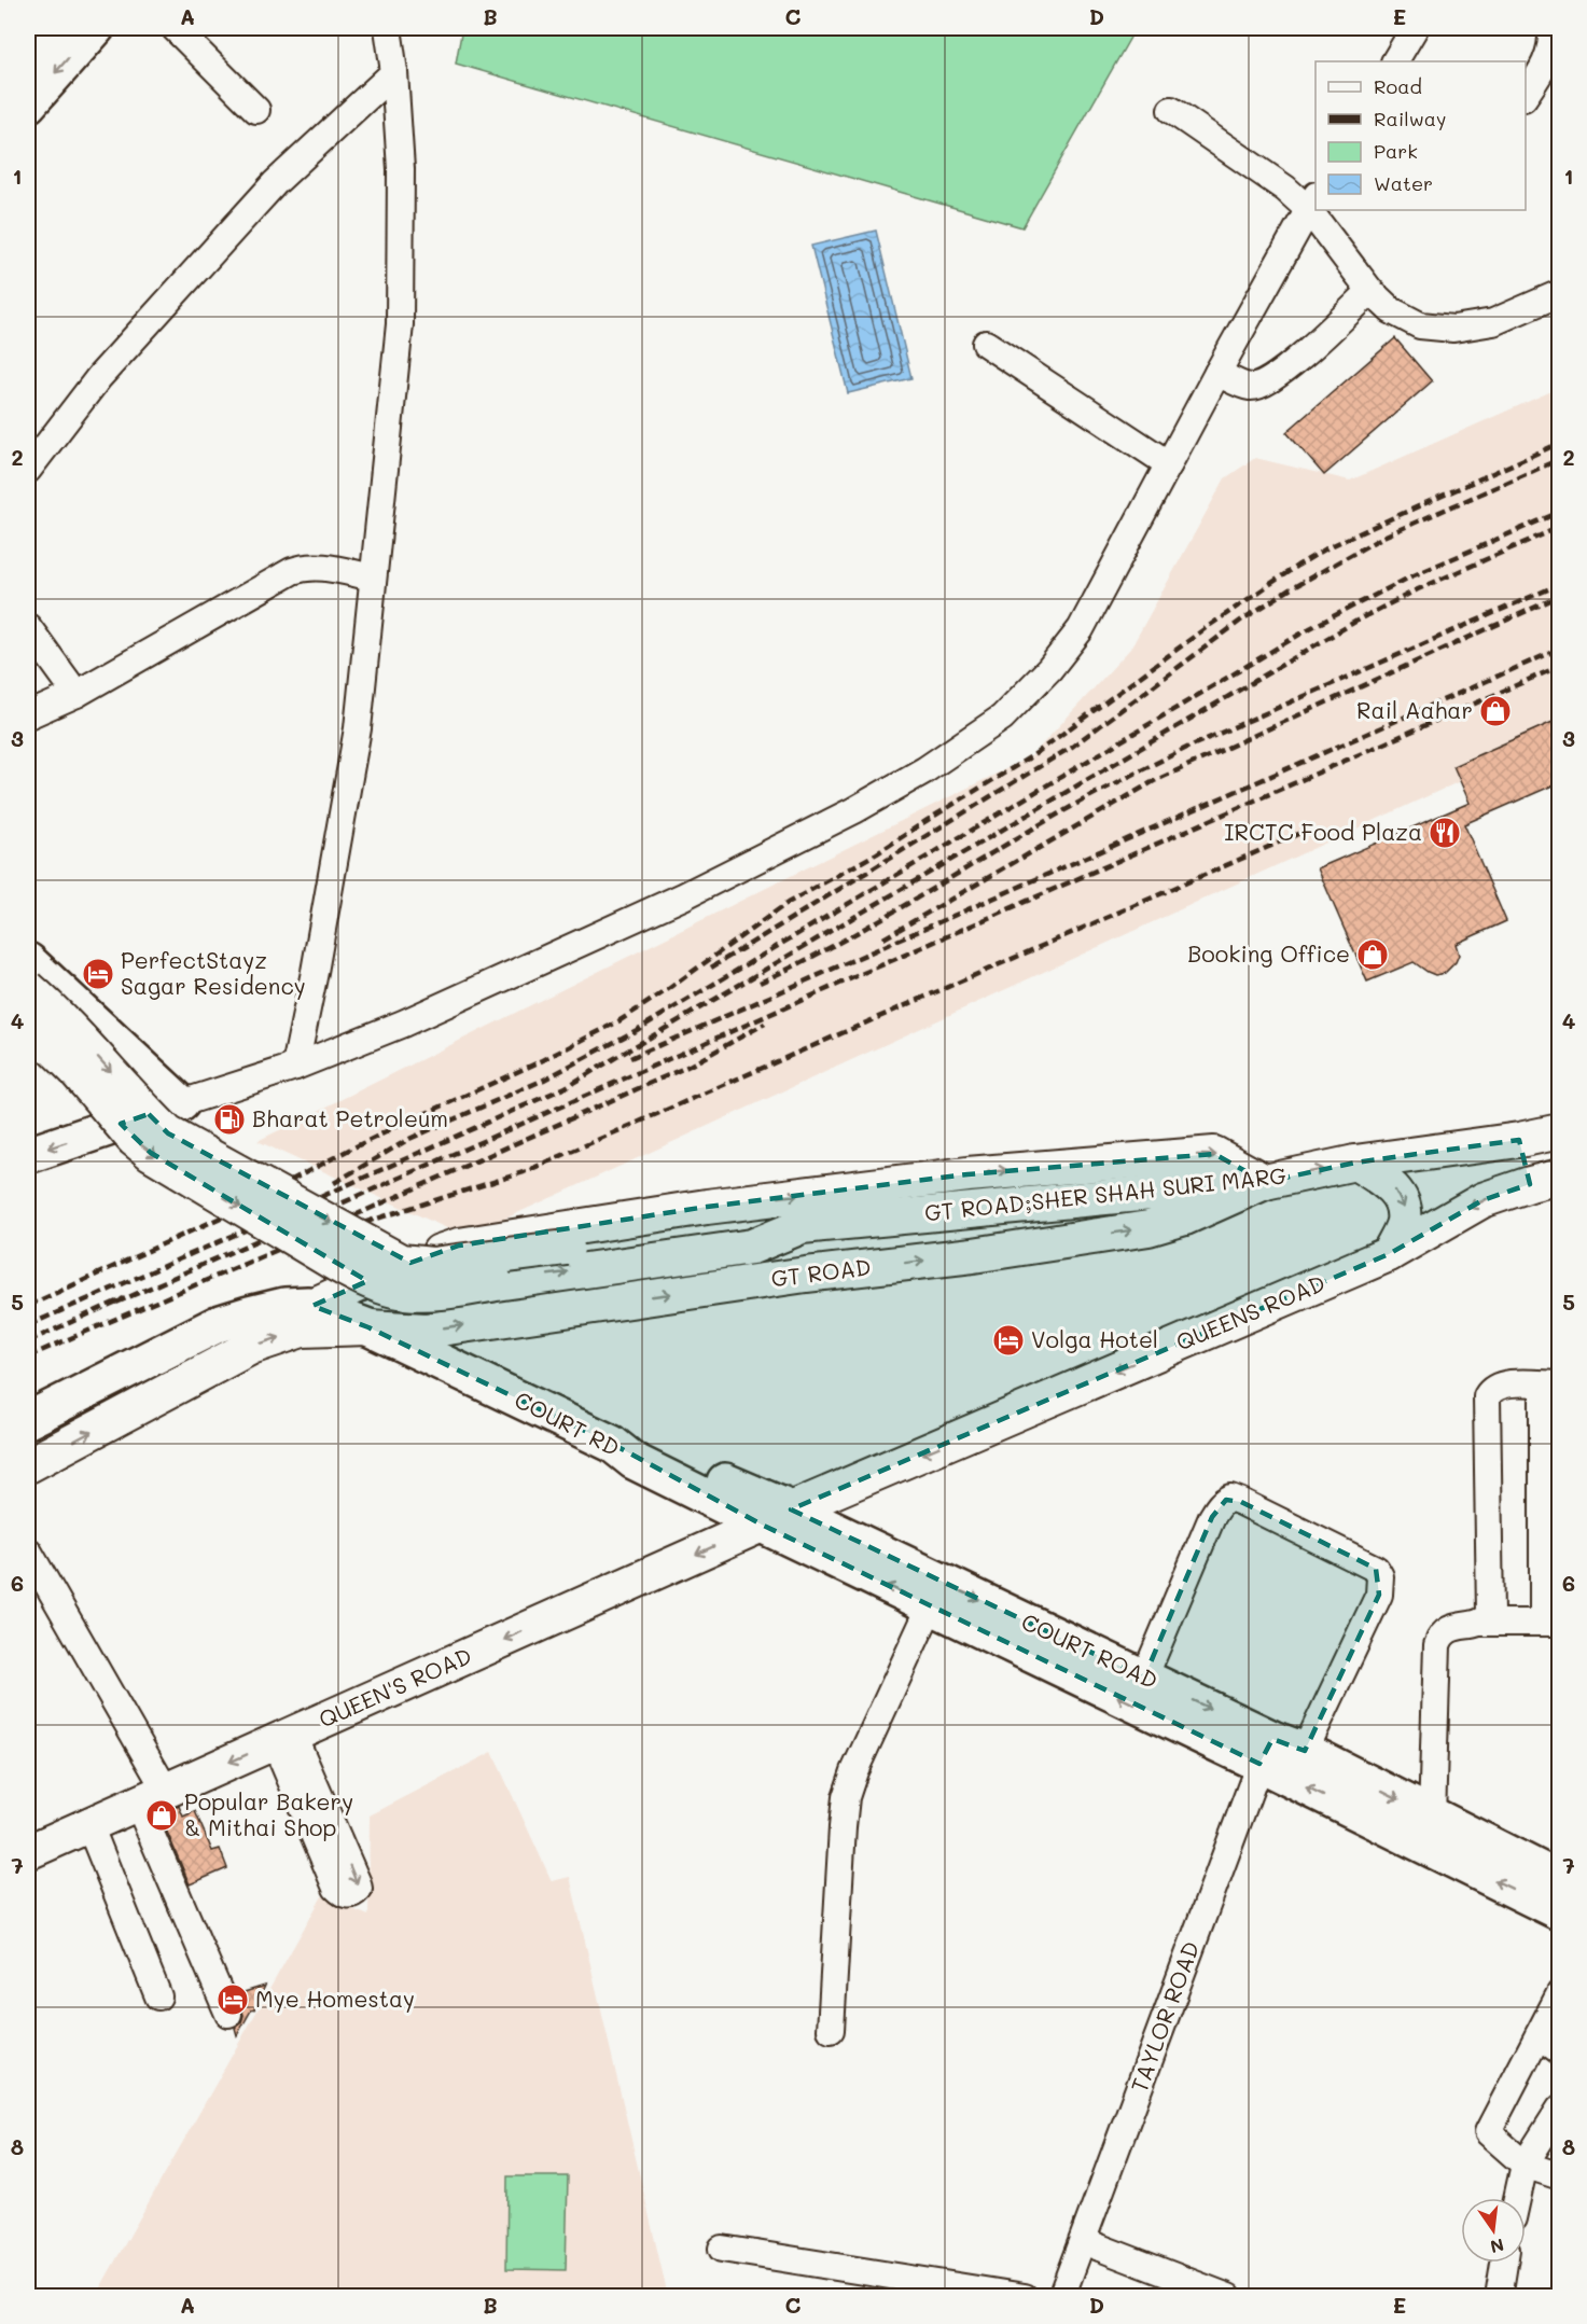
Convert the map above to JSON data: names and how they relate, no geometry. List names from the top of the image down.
{
  "streets": {
    "highway": ["COURT RD", "COURT ROAD"],
    "main road": [
      "GT ROAD;SHER SHAH SURI MARG",
      "GT ROAD",
      "QUEENS ROAD",
      "QUEEN'S ROAD"
    ],
    "street": ["TAYLOR ROAD"]
  },
  "crossings": [
    ["GT ROAD;SHER SHAH SURI MARG", "GT ROAD"],
    ["GT ROAD", "COURT RD"],
    ["QUEENS ROAD", "COURT RD"],
    ["QUEENS ROAD", "COURT ROAD"],
    ["QUEENS ROAD", "QUEEN'S ROAD"],
    ["COURT RD", "COURT ROAD"],
    ["COURT RD", "QUEEN'S ROAD"],
    ["COURT ROAD", "QUEEN'S ROAD"],
    ["COURT ROAD", "TAYLOR ROAD"]
  ],
  "one_way": ["QUEEN'S ROAD"],
  "places": {
    "shop": ["Rail Aahar", "Booking Office", "Popular Bakery & Mithai Shop"],
    "restaurant": ["IRCTC Food Plaza"],
    "hotel": ["PerfectStayz Sagar Residency", "Volga Hotel", "Mye Homestay"],
    "fuel station": ["Bharat Petroleum"]
  },
  "legend": [
    "Road",
    "Railway",
    "Park",
    "Water"
  ],
  "north": "bottom",
  "grid": {
    "columns": [
      "A",
      "B",
      "C",
      "D",
      "E"
    ],
    "rows": [
      "1",
      "2",
      "3",
      "4",
      "5",
      "6",
      "7",
      "8"
    ]
  }
}
